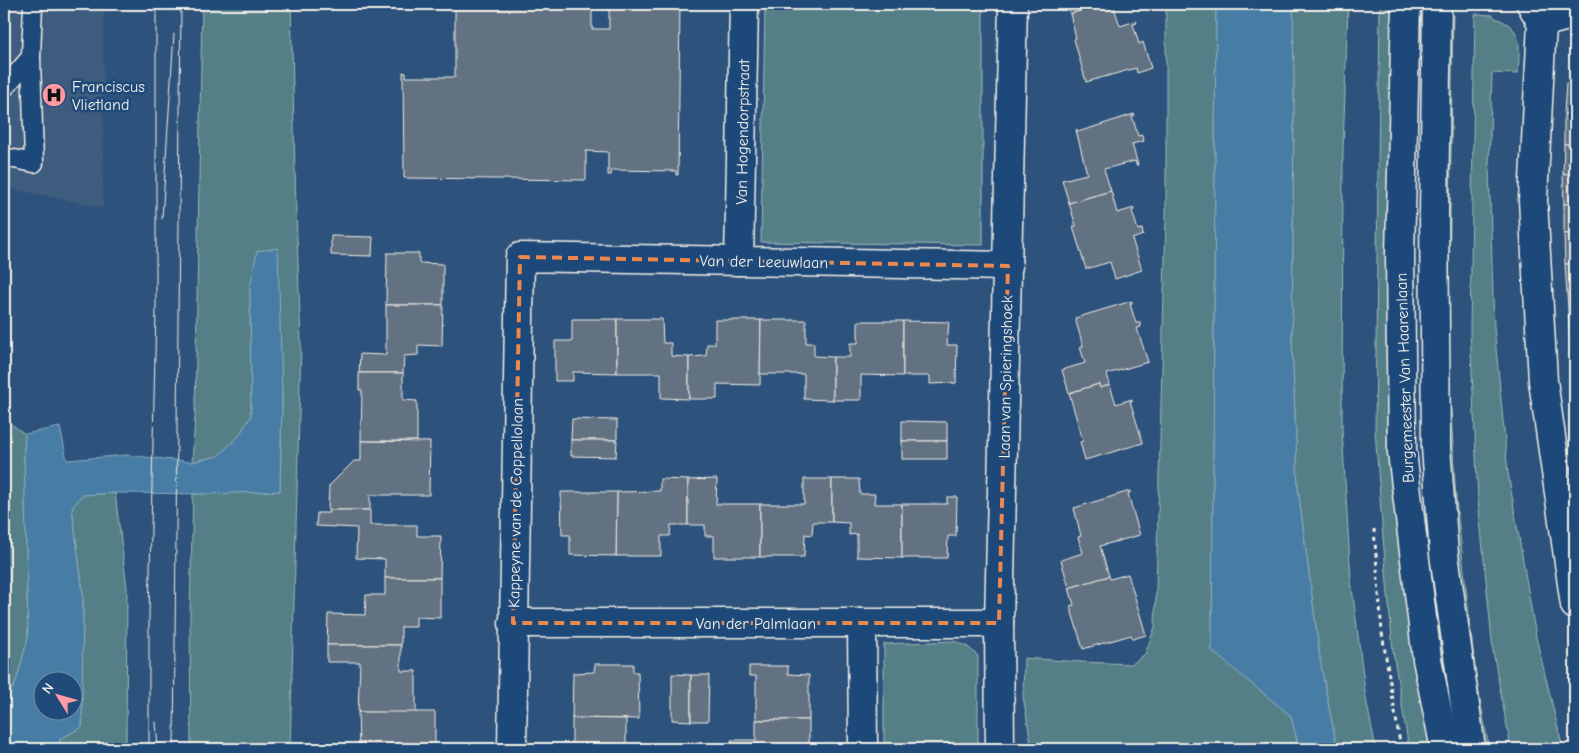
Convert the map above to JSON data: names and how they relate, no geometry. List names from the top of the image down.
{
  "streets": {
    "street": [
      "Van Hogendorpstraat",
      "Van der Leeuwlaan",
      "Laan van Spieringshoek",
      "Burgemeester Van Haarenlaan",
      "Kappeyne van de Coppellolaan",
      "Van der Palmlaan"
    ]
  },
  "crossings": [
    ["Van Hogendorpstraat", "Van der Leeuwlaan"],
    ["Van der Leeuwlaan", "Laan van Spieringshoek"],
    ["Van der Leeuwlaan", "Kappeyne van de Coppellolaan"],
    ["Laan van Spieringshoek", "Van der Palmlaan"],
    ["Kappeyne van de Coppellolaan", "Van der Palmlaan"]
  ],
  "places": {
    "hospital": ["Franciscus Vlietland"]
  },
  "north": "top left"
}
